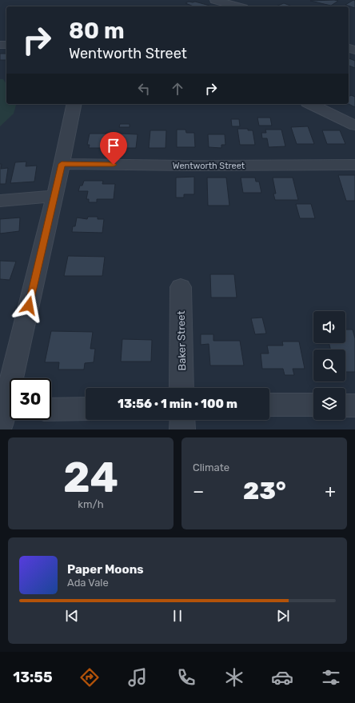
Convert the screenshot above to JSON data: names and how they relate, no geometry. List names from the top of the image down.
{
  "streets": {
    "street": ["Wentworth Street", "Baker Street"]
  },
  "page": {
    "turn": ["80 m", "Wentworth Street"],
    "limit": "30",
    "trip": "13:56 · 1 min · 100 m",
    "tile": [
      ["24", "km/h"],
      "Climate"
    ],
    "heat": ["−", "23°", "+"],
    "song": ["Paper Moons", "Ada Vale"],
    "tabs": "13:55"
  }
}
